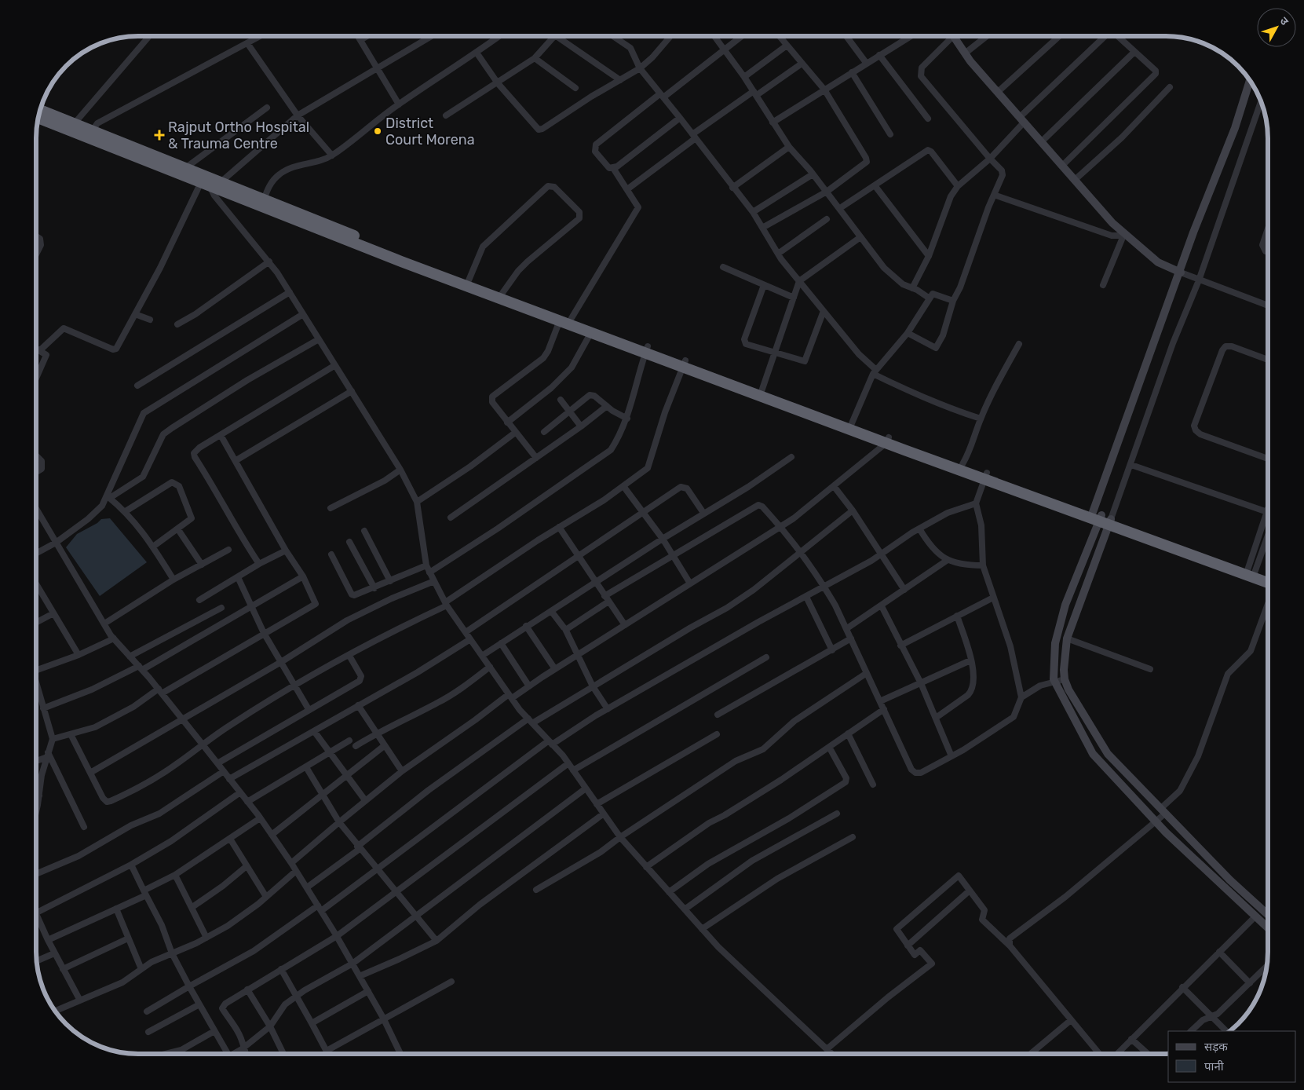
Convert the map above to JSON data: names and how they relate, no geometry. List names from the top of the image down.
{
  "places": {
    "other": ["District Court Morena"],
    "health": ["Rajput Ortho Hospital & Trauma Centre"]
  },
  "legend": ["सड़क", "पानी"],
  "north": "top right"
}
